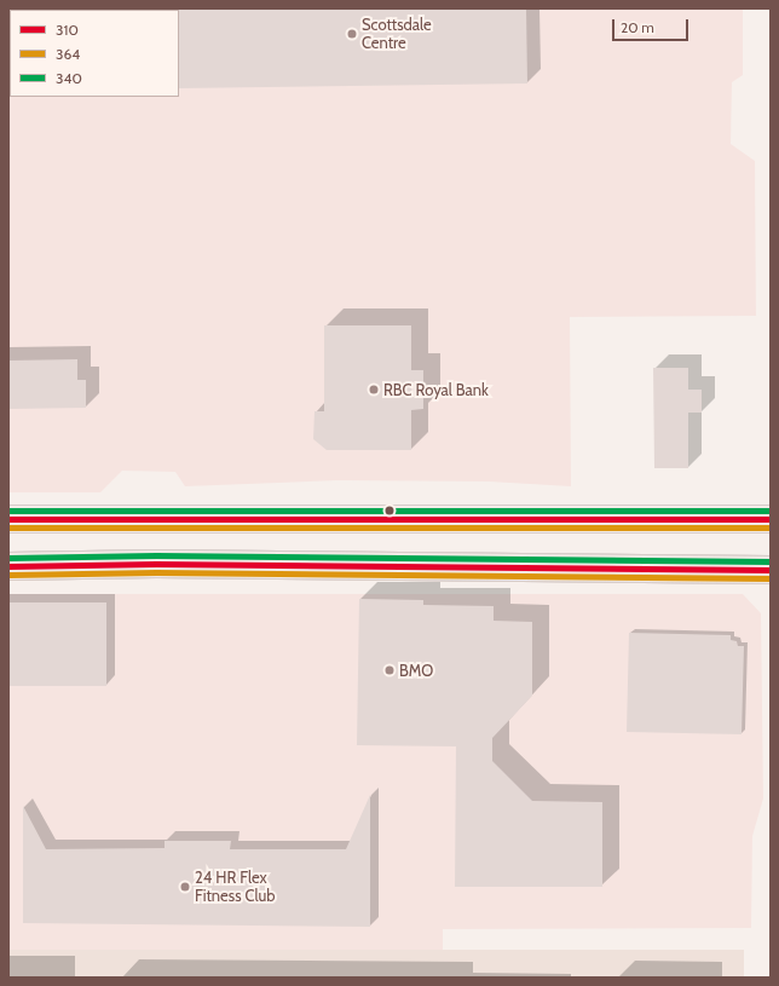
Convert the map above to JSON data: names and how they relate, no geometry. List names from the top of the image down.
{
  "places": [
    "Scottsdale Centre",
    "RBC Royal Bank",
    "BMO",
    "24 HR Flex Fitness Club"
  ],
  "lines": ["transit line 340", "transit line 310", "transit line 364"],
  "legend": ["310", "364", "340"],
  "scale_bar": "20 m"
}
